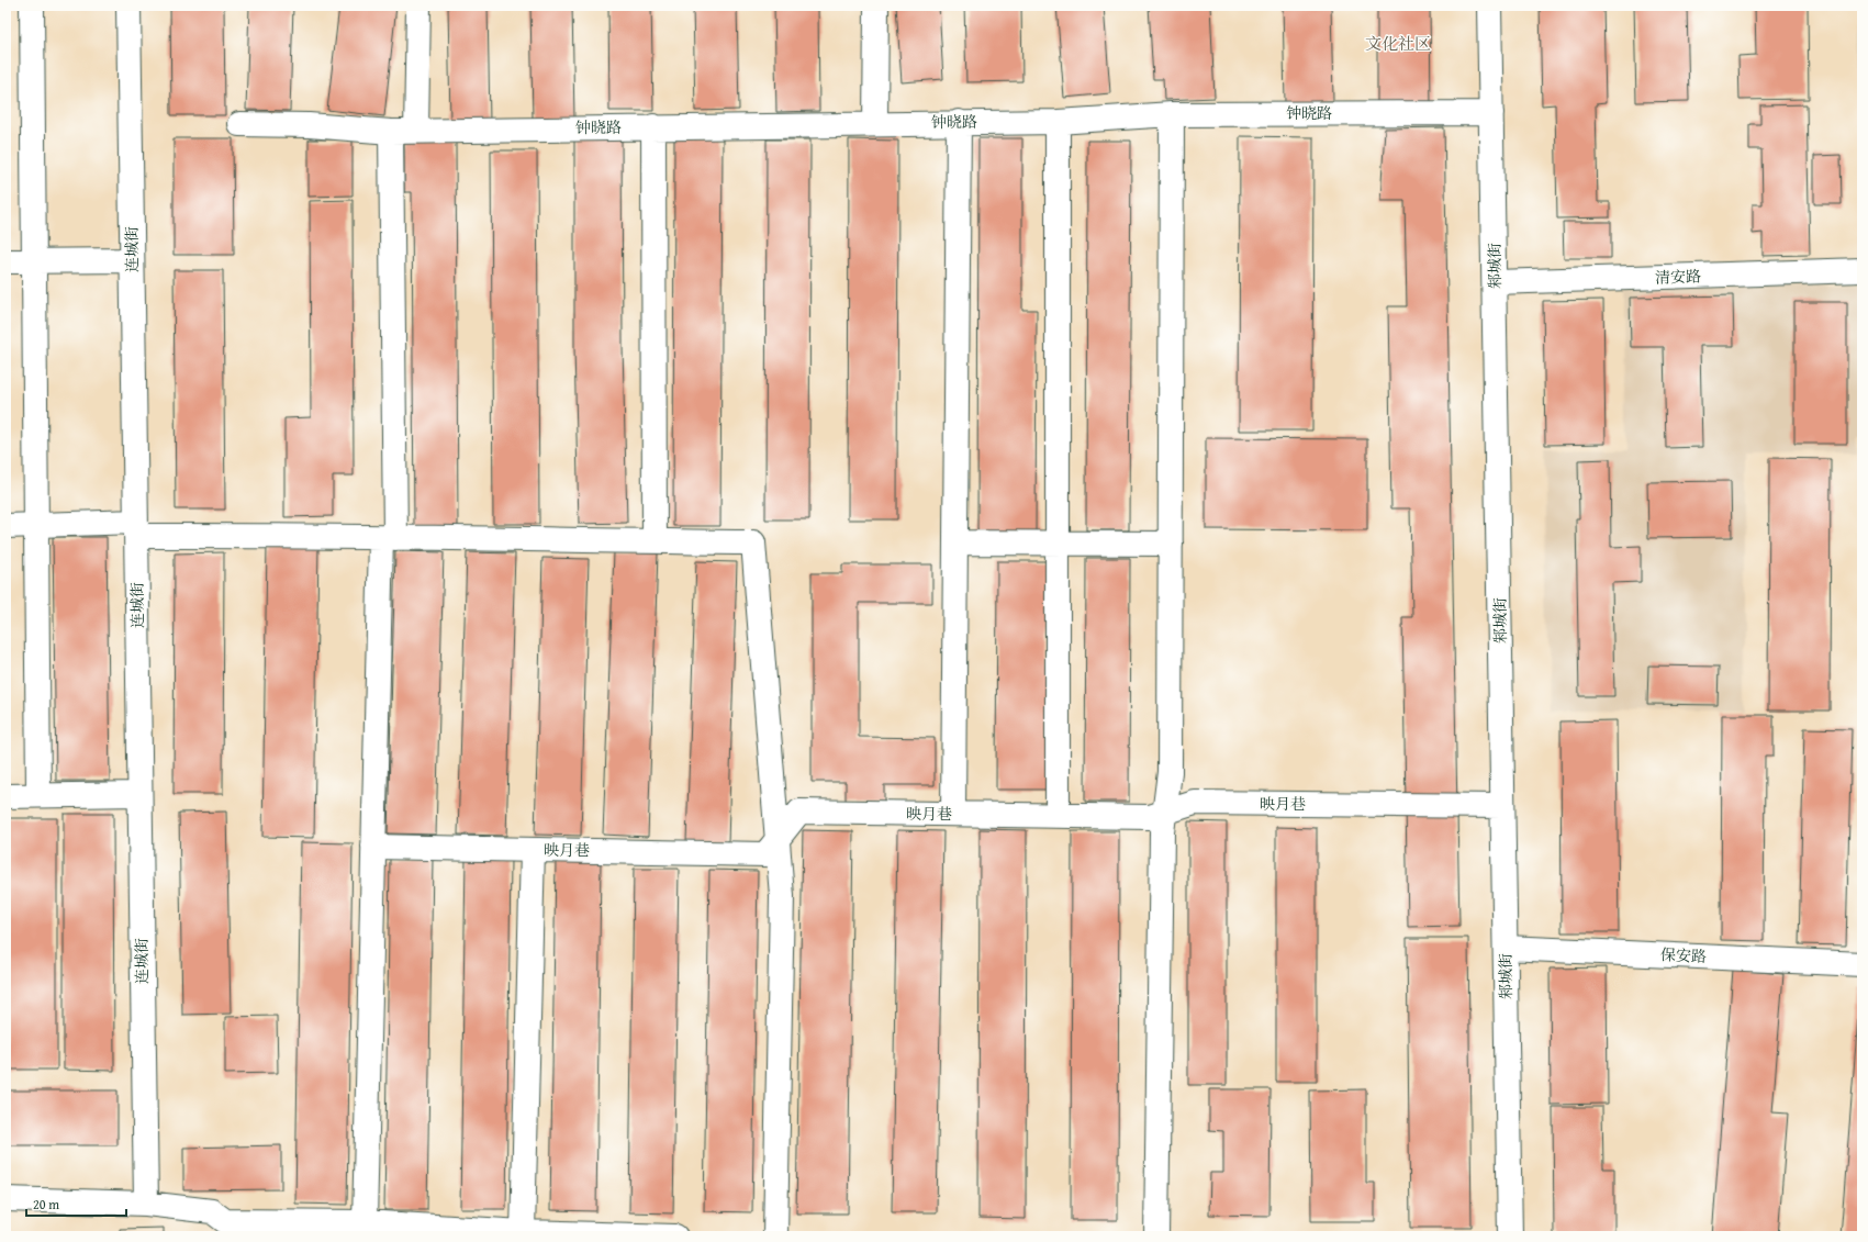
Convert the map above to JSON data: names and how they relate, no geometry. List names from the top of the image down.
{
  "streets": {
    "street": [
      "钟晓路",
      "连城街",
      "邾城街",
      "清安路",
      "映月巷",
      "保安路"
    ]
  },
  "crossings": [
    ["钟晓路", "邾城街"],
    ["邾城街", "清安路"],
    ["邾城街", "映月巷"],
    ["邾城街", "保安路"]
  ],
  "districts": ["文化社区"],
  "scale_bar": "20 m"
}
